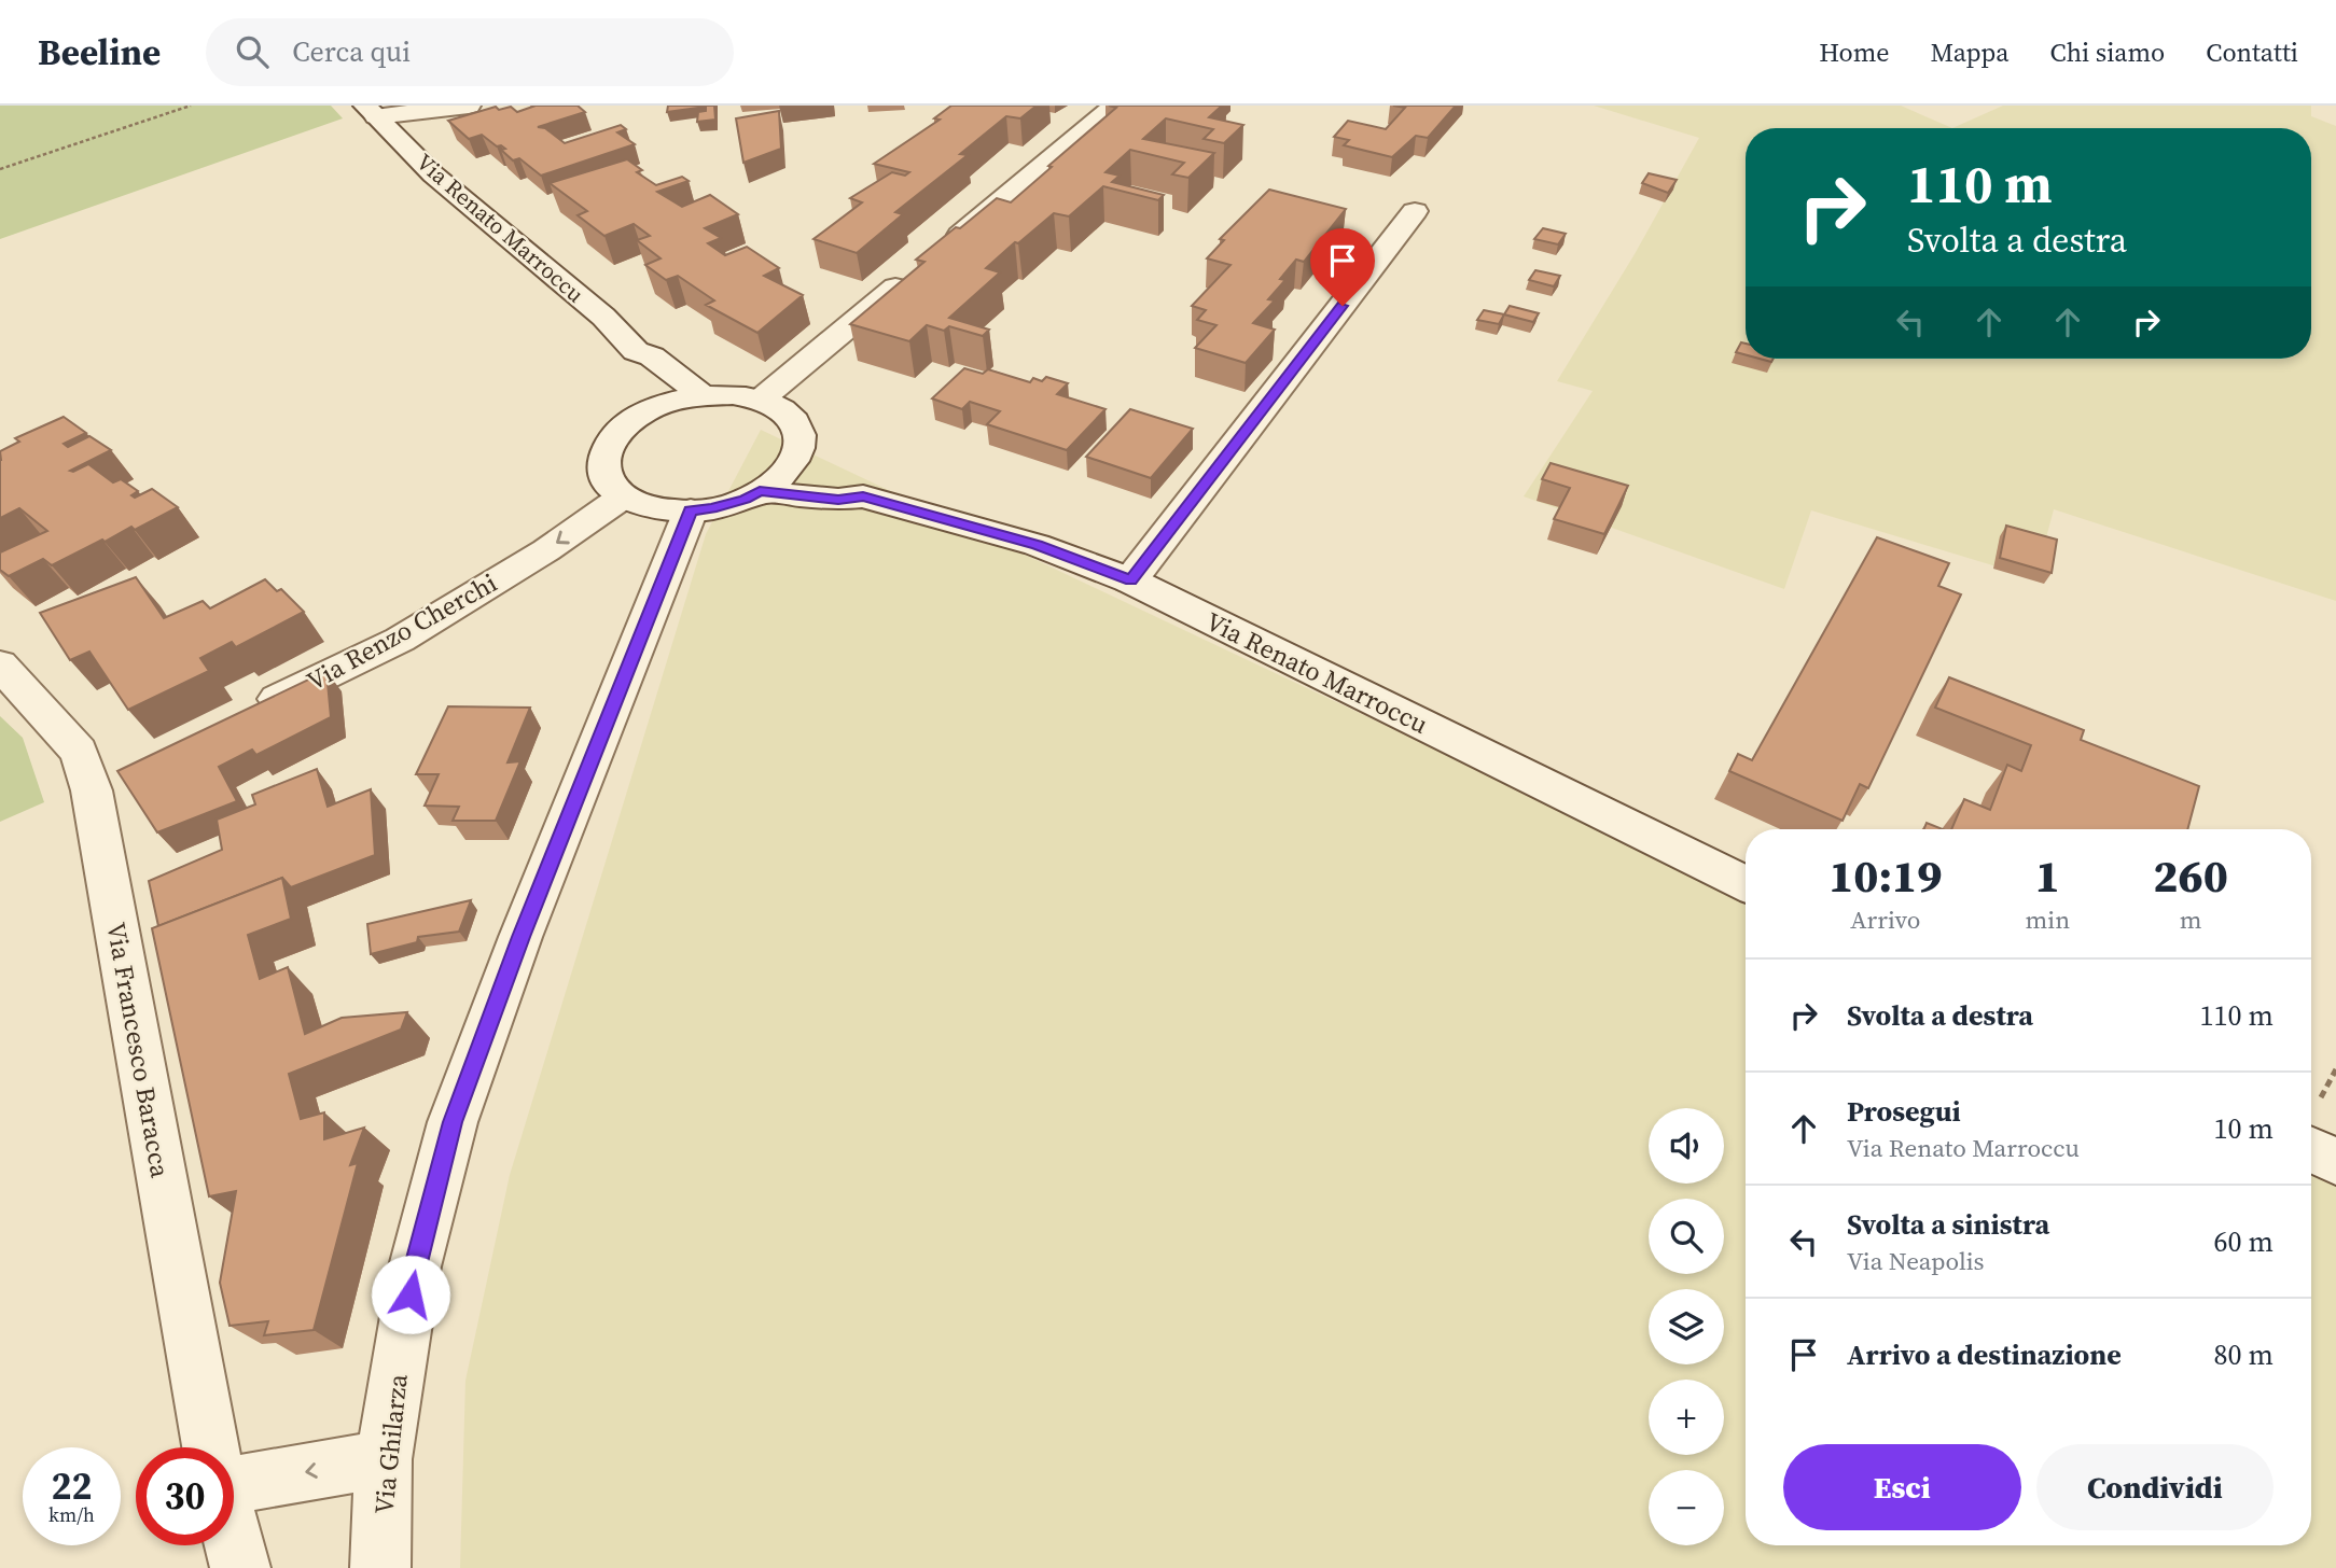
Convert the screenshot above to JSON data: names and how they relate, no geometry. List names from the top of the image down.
{
  "streets": {
    "street": [
      "Via Renato Marroccu",
      "Via Renzo Cherchi",
      "Via Francesco Baracca",
      "Via Ghilarza"
    ]
  },
  "one_way": ["Via Renzo Cherchi"],
  "page": {
    "header": "Beeline",
    "search": "Cerca qui",
    "nav": [
      "Home",
      "Mappa",
      "Chi siamo",
      "Contatti"
    ],
    "turn": ["110 m", "Svolta a destra"],
    "eta": [
      "10:19",
      "Arrivo",
      "1",
      "min",
      "260",
      "m"
    ],
    "list": [
      {
        "name": "Svolta a destra",
        "value": "110 m"
      },
      {
        "name": "Prosegui",
        "note": "Via Renato Marroccu",
        "value": "10 m"
      },
      {
        "name": "Svolta a sinistra",
        "note": "Via Neapolis",
        "value": "60 m"
      },
      {
        "name": "Arrivo a destinazione",
        "value": "80 m"
      }
    ],
    "map_buttons": ["+", "−"],
    "buttons": ["Esci", "Condividi"],
    "speed": "22 km/h",
    "limit": "30"
  }
}
